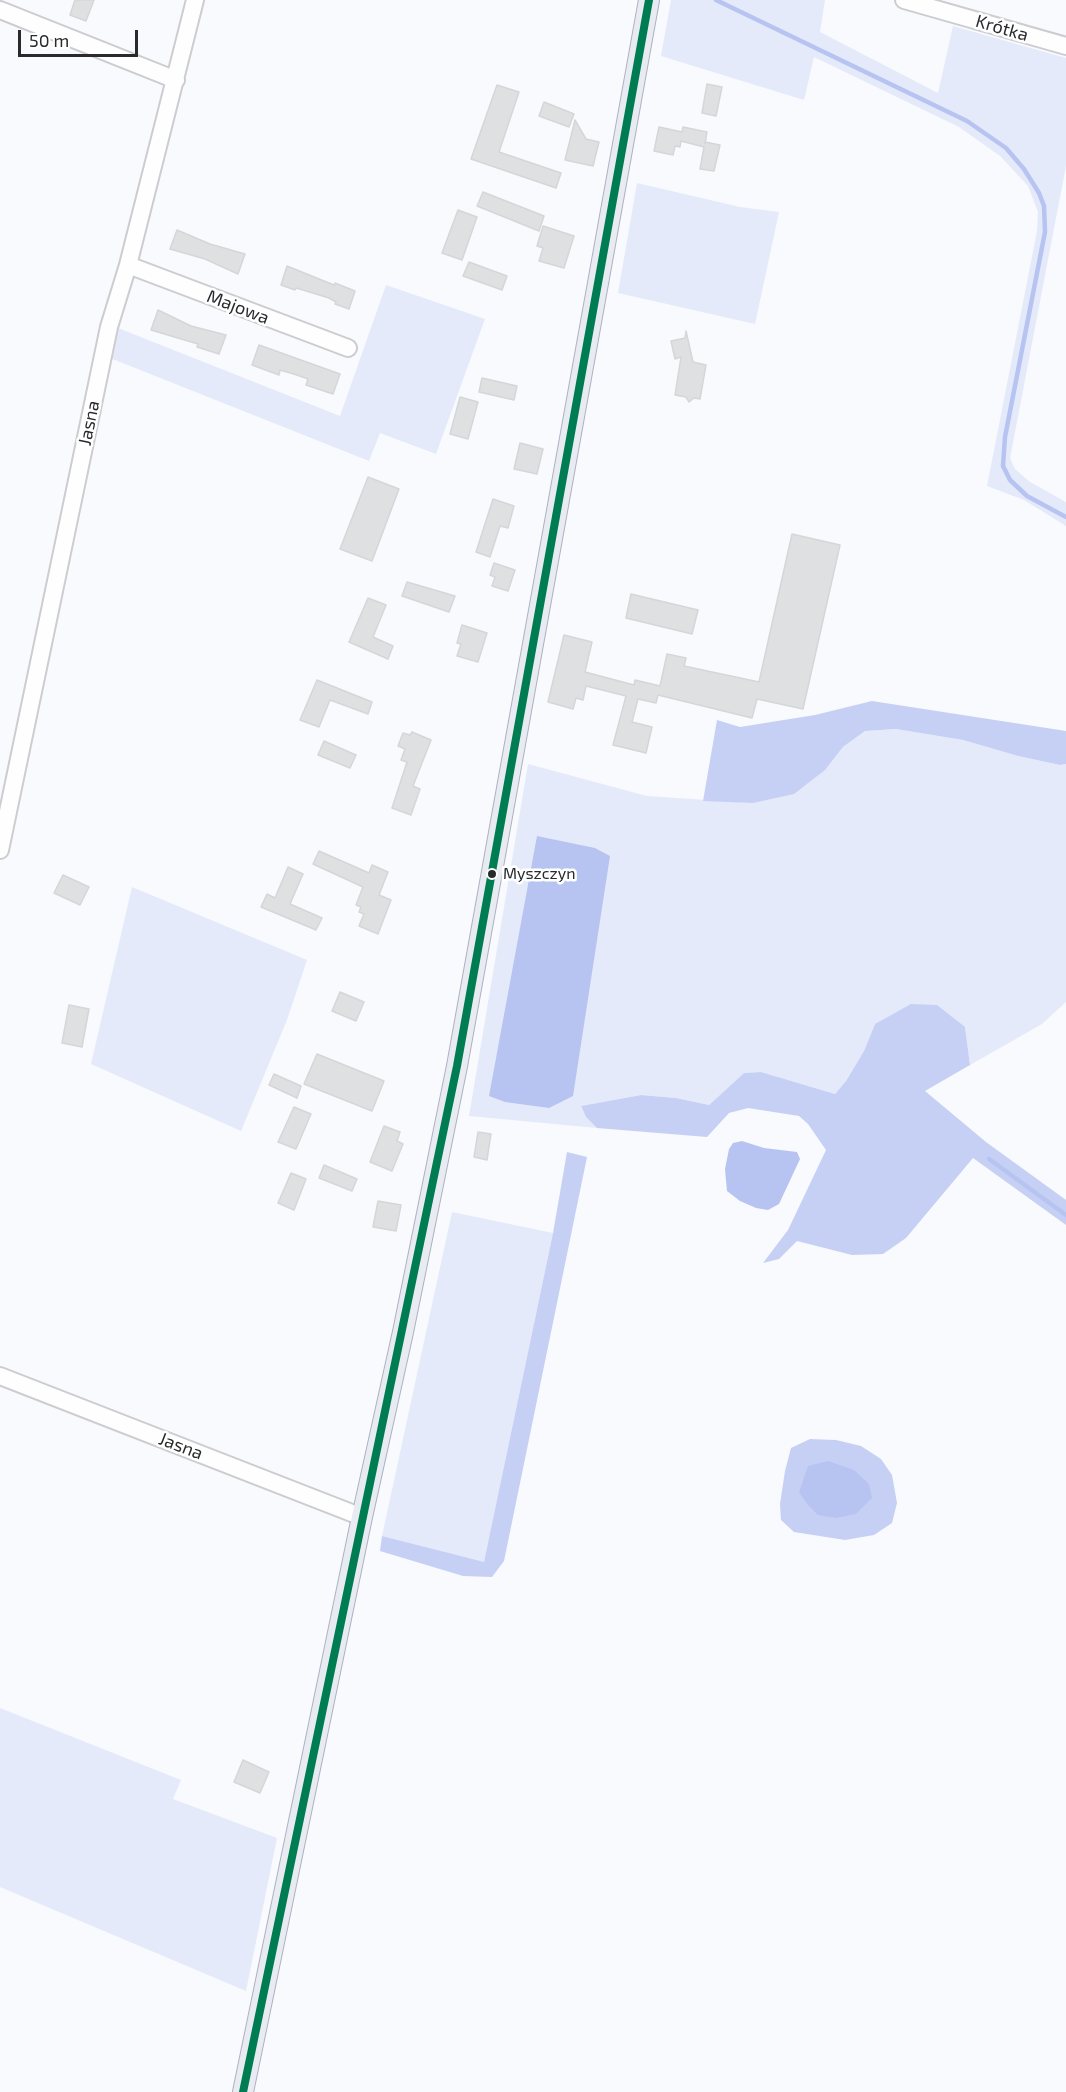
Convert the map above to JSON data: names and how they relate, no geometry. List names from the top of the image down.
{
  "streets": {
    "street": ["Krótka", "Majowa", "Jasna"]
  },
  "crossings": [
    ["Majowa", "Jasna"]
  ],
  "places": ["Myszczyn"],
  "scale_bar": "50 m"
}
